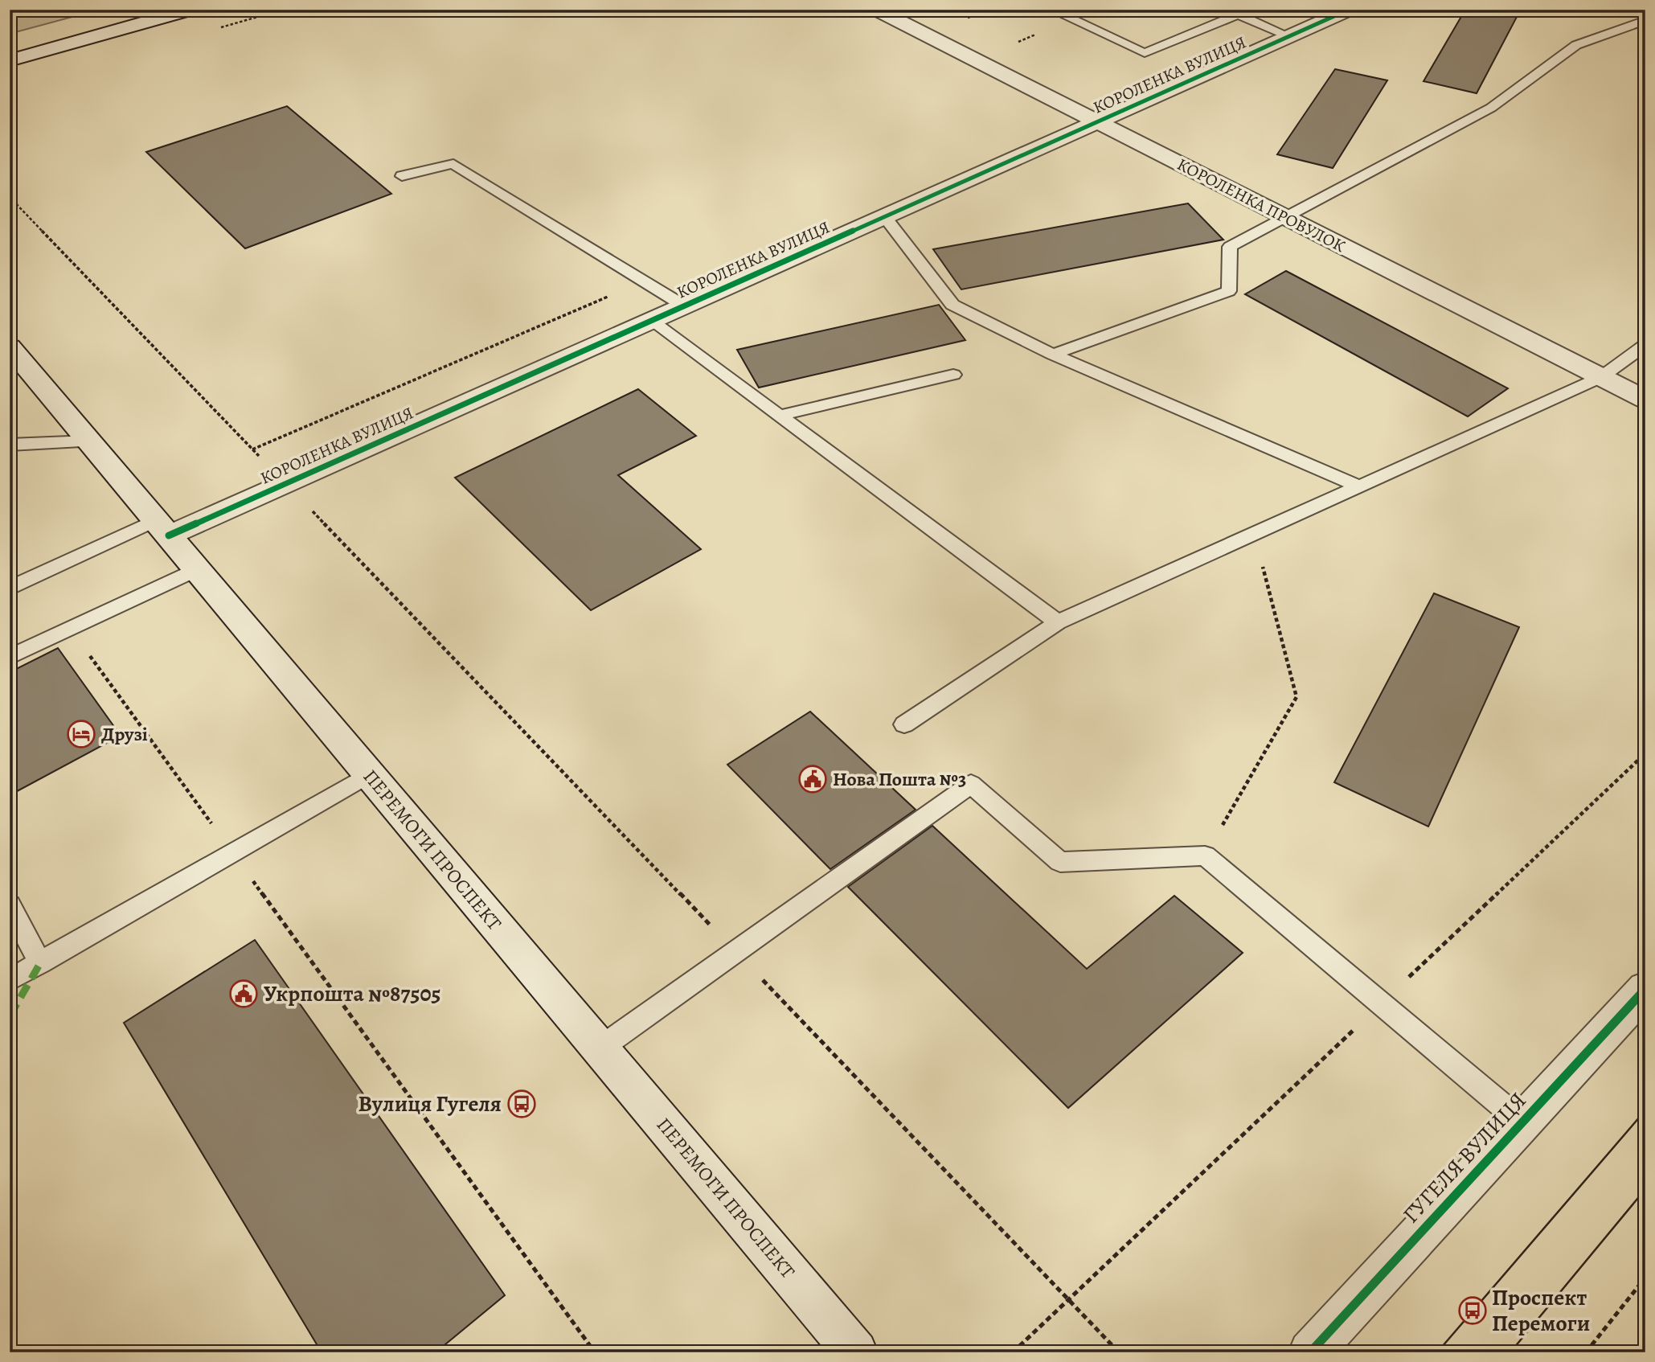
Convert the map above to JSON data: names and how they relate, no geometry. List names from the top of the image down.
{
  "streets": {
    "street": [
      "КОРОЛЕНКА ВУЛИЦЯ",
      "КОРОЛЕНКА ПРОВУЛОК",
      "ПЕРЕМОГИ ПРОСПЕКТ",
      "ГУГЕЛЯ ВУЛИЦЯ"
    ]
  },
  "crossings": [
    ["КОРОЛЕНКА ВУЛИЦЯ", "КОРОЛЕНКА ПРОВУЛОК"],
    ["КОРОЛЕНКА ВУЛИЦЯ", "ПЕРЕМОГИ ПРОСПЕКТ"]
  ],
  "places": {
    "hotel": ["Друзі"],
    "public building": ["Нова Пошта №3", "Укрпошта №87505"],
    "bus stop": ["Вулиця Гугеля", "Проспект Перемоги"]
  }
}
